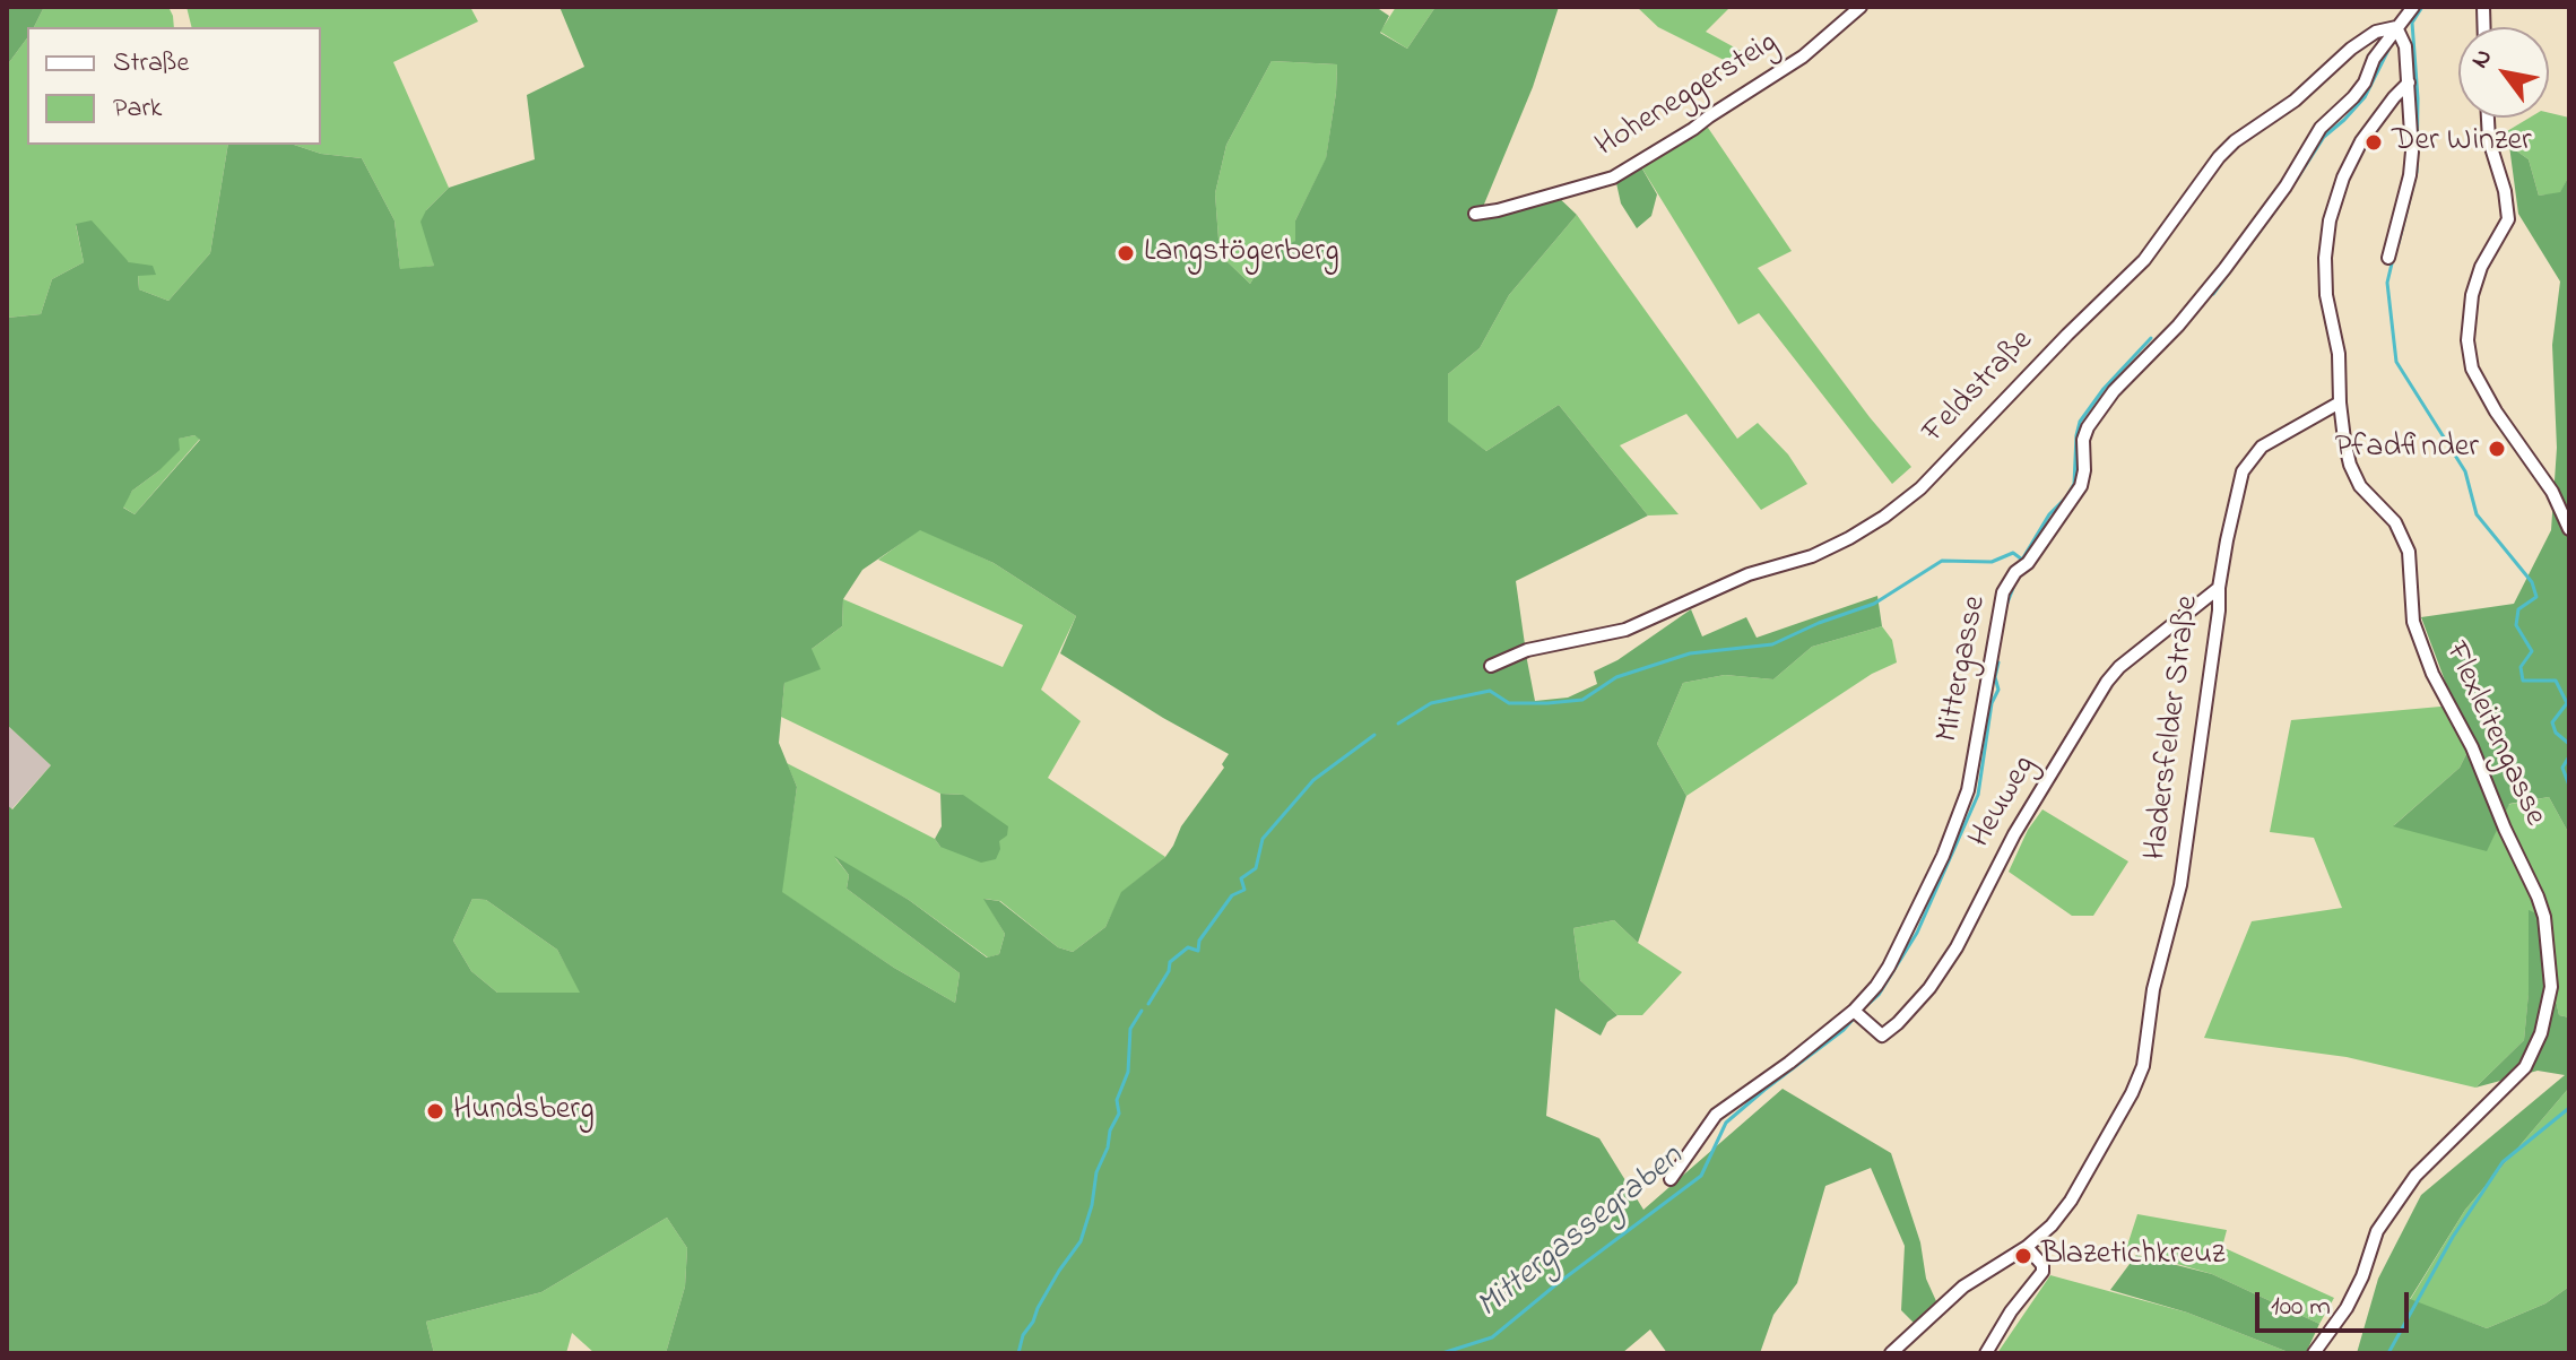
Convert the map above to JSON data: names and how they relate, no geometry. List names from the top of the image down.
{
  "streets": {
    "street": [
      "Hoheneggersteig",
      "Feldstraße",
      "Mittergasse",
      "Hadersfelder Straße",
      "Flexleitengasse",
      "Heuweg"
    ]
  },
  "crossings": [
    ["Feldstraße", "Mittergasse"],
    ["Mittergasse", "Heuweg"],
    ["Hadersfelder Straße", "Flexleitengasse"],
    ["Hadersfelder Straße", "Heuweg"]
  ],
  "water": ["Mittergassegraben"],
  "places": [
    "Der Winzer",
    "Langstögerberg",
    "Pfadfinder",
    "Hundsberg",
    "Blazetichkreuz"
  ],
  "legend": ["Straße", "Park"],
  "scale_bar": "100 m",
  "north": "top left"
}
